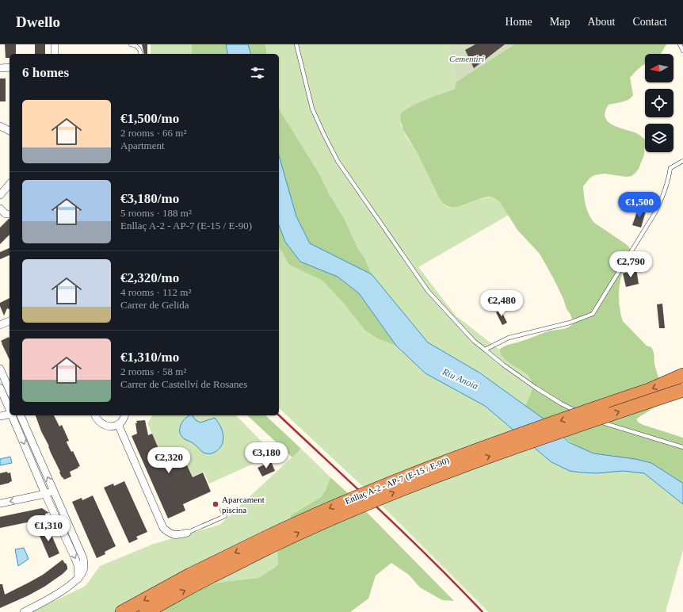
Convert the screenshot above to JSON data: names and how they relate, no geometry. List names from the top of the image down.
{
  "streets": {
    "highway": ["Enllaç A-2 - AP-7 (E-15 / E-90)"]
  },
  "water": ["Riu Anoia"],
  "parks": ["Cementiri"],
  "places": ["Aparcament piscina"],
  "north": "left",
  "page": {
    "header": "Dwello",
    "nav": [
      "Home",
      "Map",
      "About",
      "Contact"
    ],
    "heading": "6 homes",
    "list": [
      {
        "name": "€1,500/mo",
        "note": "2 rooms · 66 m² · Apartment"
      },
      {
        "name": "€3,180/mo",
        "note": "5 rooms · 188 m² · Enllaç A-2 - AP-7 (E-15 / E-90)"
      },
      {
        "name": "€2,320/mo",
        "note": "4 rooms · 112 m² · Carrer de Gelida"
      },
      {
        "name": "€1,310/mo",
        "note": "2 rooms · 58 m² · Carrer de Castellví de Rosanes"
      }
    ],
    "price": [
      "€1,500",
      "€2,790",
      "€2,480",
      "€3,180",
      "€2,320",
      "€1,310"
    ]
  }
}
